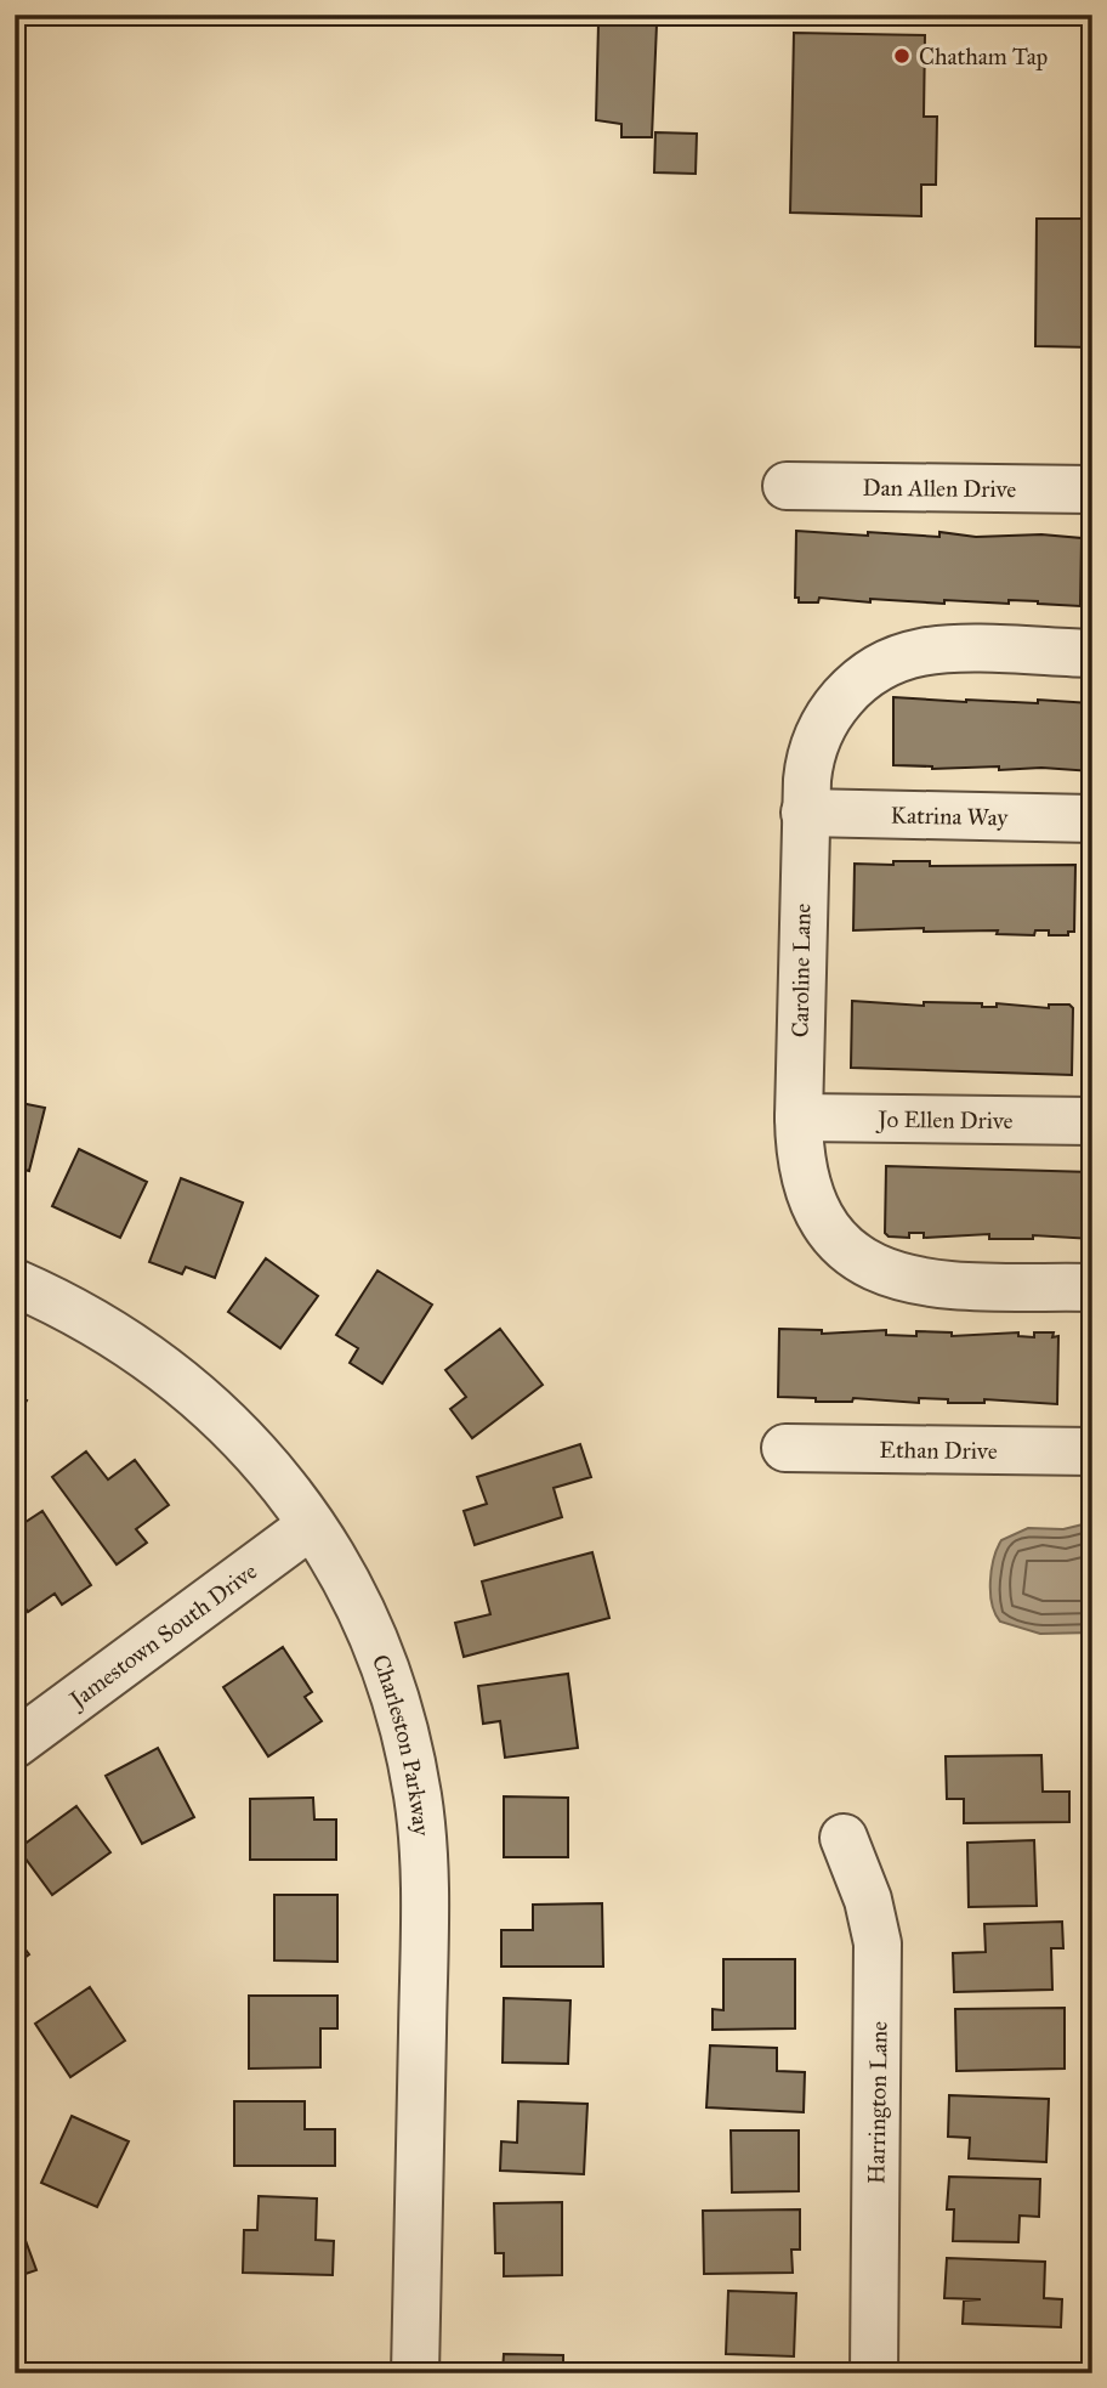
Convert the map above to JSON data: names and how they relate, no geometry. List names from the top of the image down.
{
  "streets": {
    "street": [
      "Dan Allen Drive",
      "Katrina Way",
      "Caroline Lane",
      "Jo Ellen Drive",
      "Ethan Drive",
      "Jamestown South Drive",
      "Charleston Parkway",
      "Harrington Lane"
    ]
  },
  "crossings": [
    ["Katrina Way", "Caroline Lane"],
    ["Caroline Lane", "Jo Ellen Drive"],
    ["Jamestown South Drive", "Charleston Parkway"]
  ],
  "places": ["Chatham Tap"]
}
